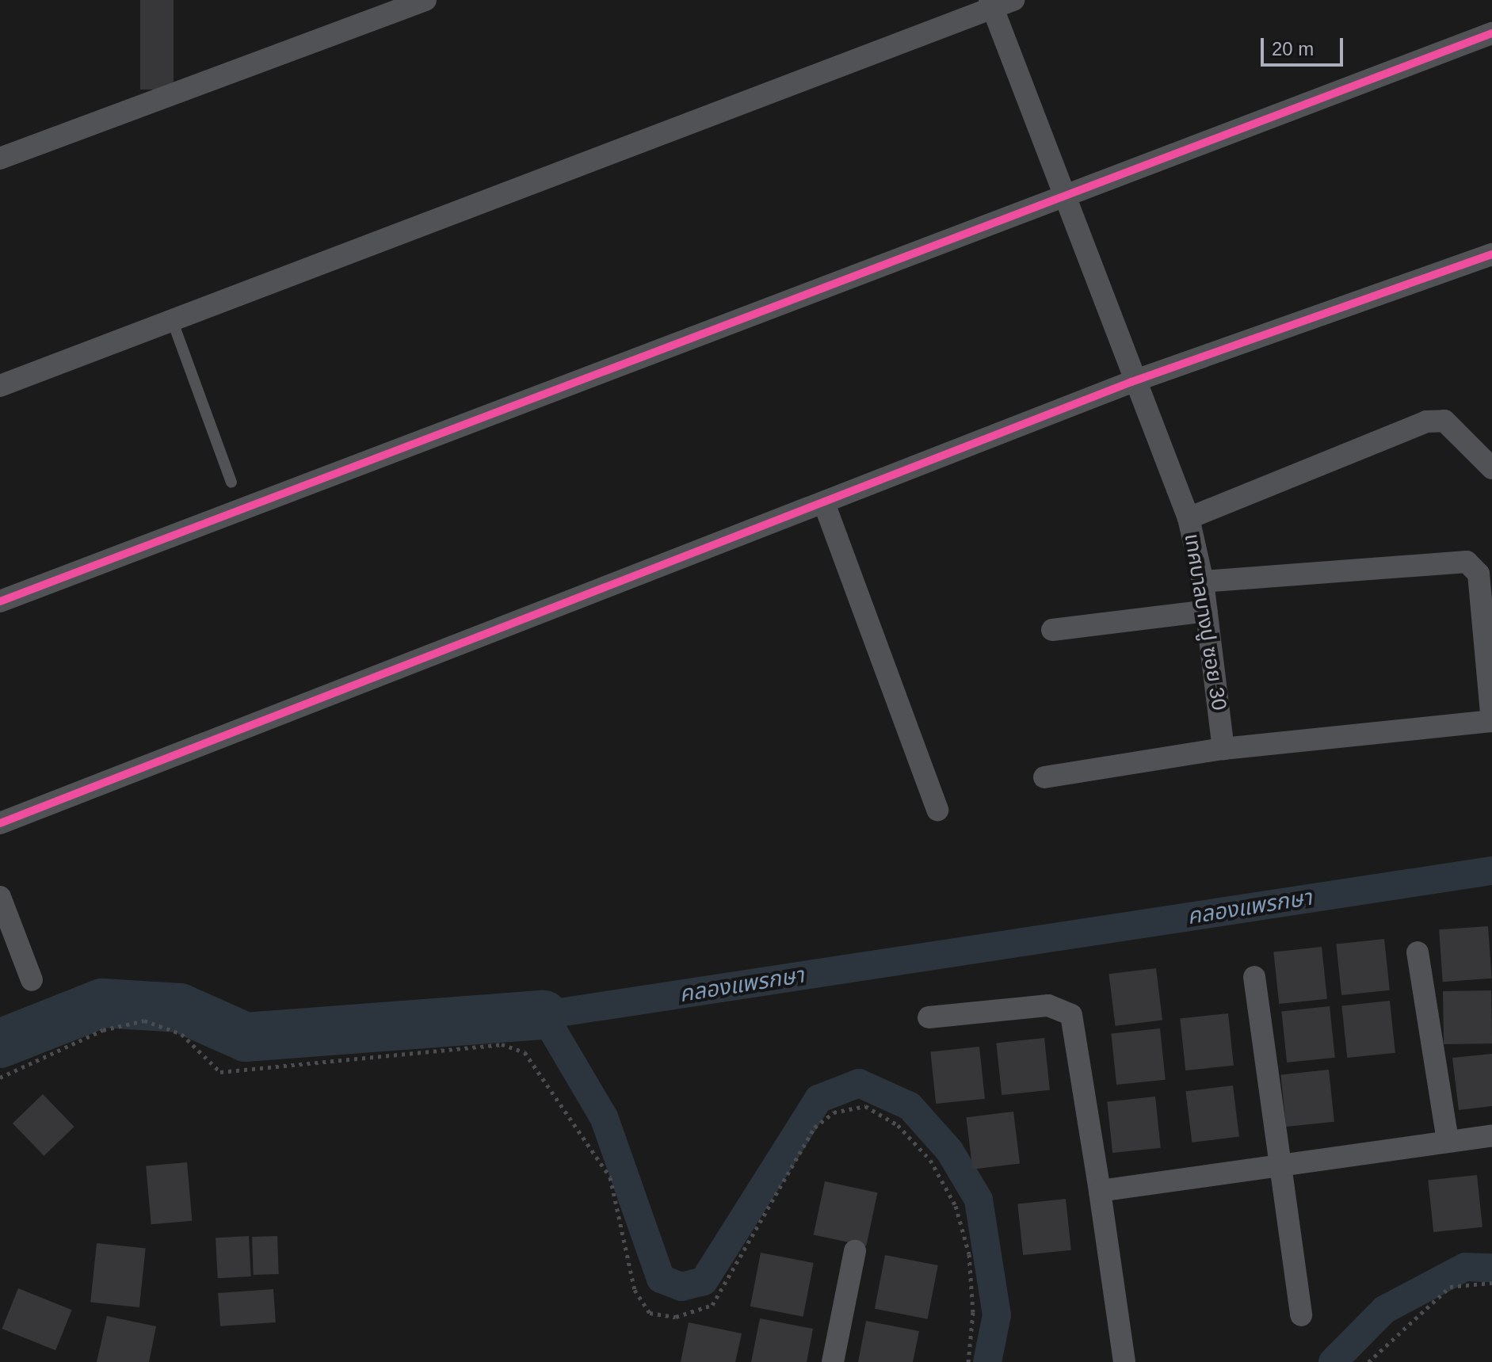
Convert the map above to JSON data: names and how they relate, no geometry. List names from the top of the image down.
{
  "streets": {
    "street": ["เทศบาลบางปู ซอย 30"]
  },
  "water": ["คลองแพรกษา"],
  "scale_bar": "20 m"
}
